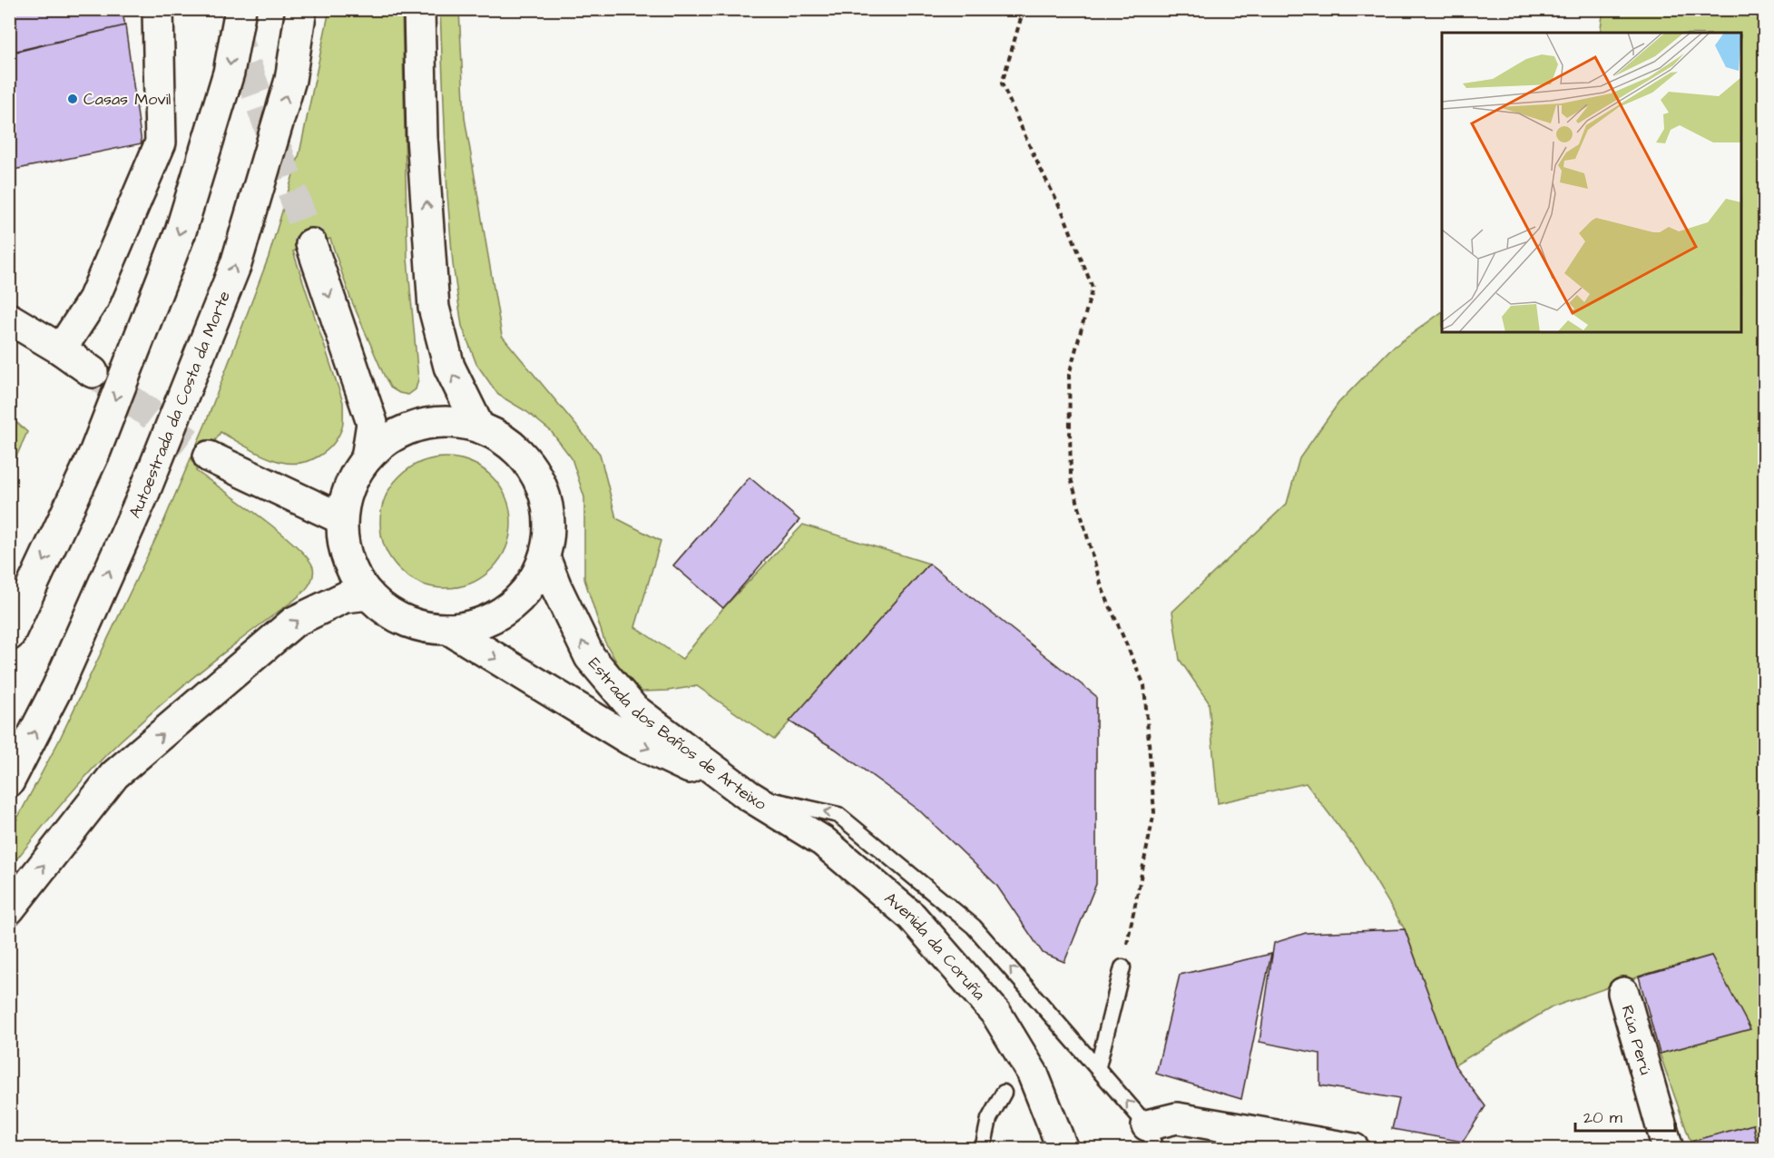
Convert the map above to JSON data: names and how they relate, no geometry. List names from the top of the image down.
{
  "streets": {
    "main road": [
      "Autoestrada da Costa da Morte",
      "Estrada dos Baños de Arteixo",
      "Avenida da Coruña",
      "Rúa Perú"
    ]
  },
  "crossings": [
    ["Estrada dos Baños de Arteixo", "Avenida da Coruña"]
  ],
  "places": ["Casas Movil"],
  "scale_bar": "20 m"
}
